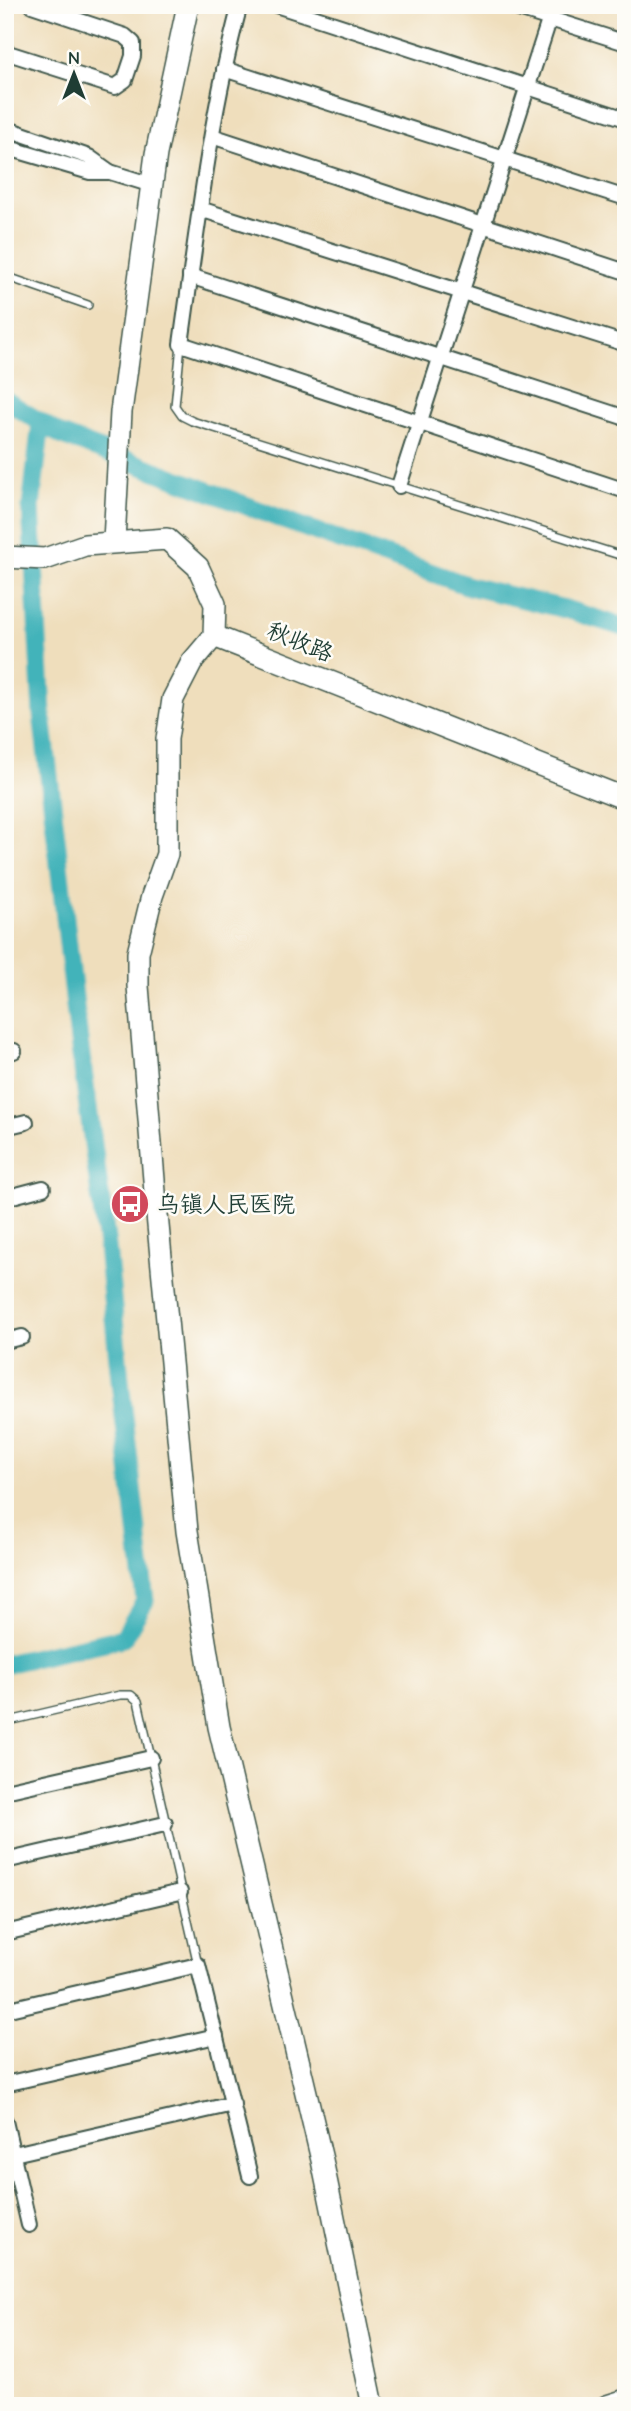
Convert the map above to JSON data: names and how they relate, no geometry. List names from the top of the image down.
{
  "streets": {
    "street": ["秋收路"]
  },
  "places": {
    "bus stop": ["乌镇人民医院"]
  },
  "north": "top"
}
